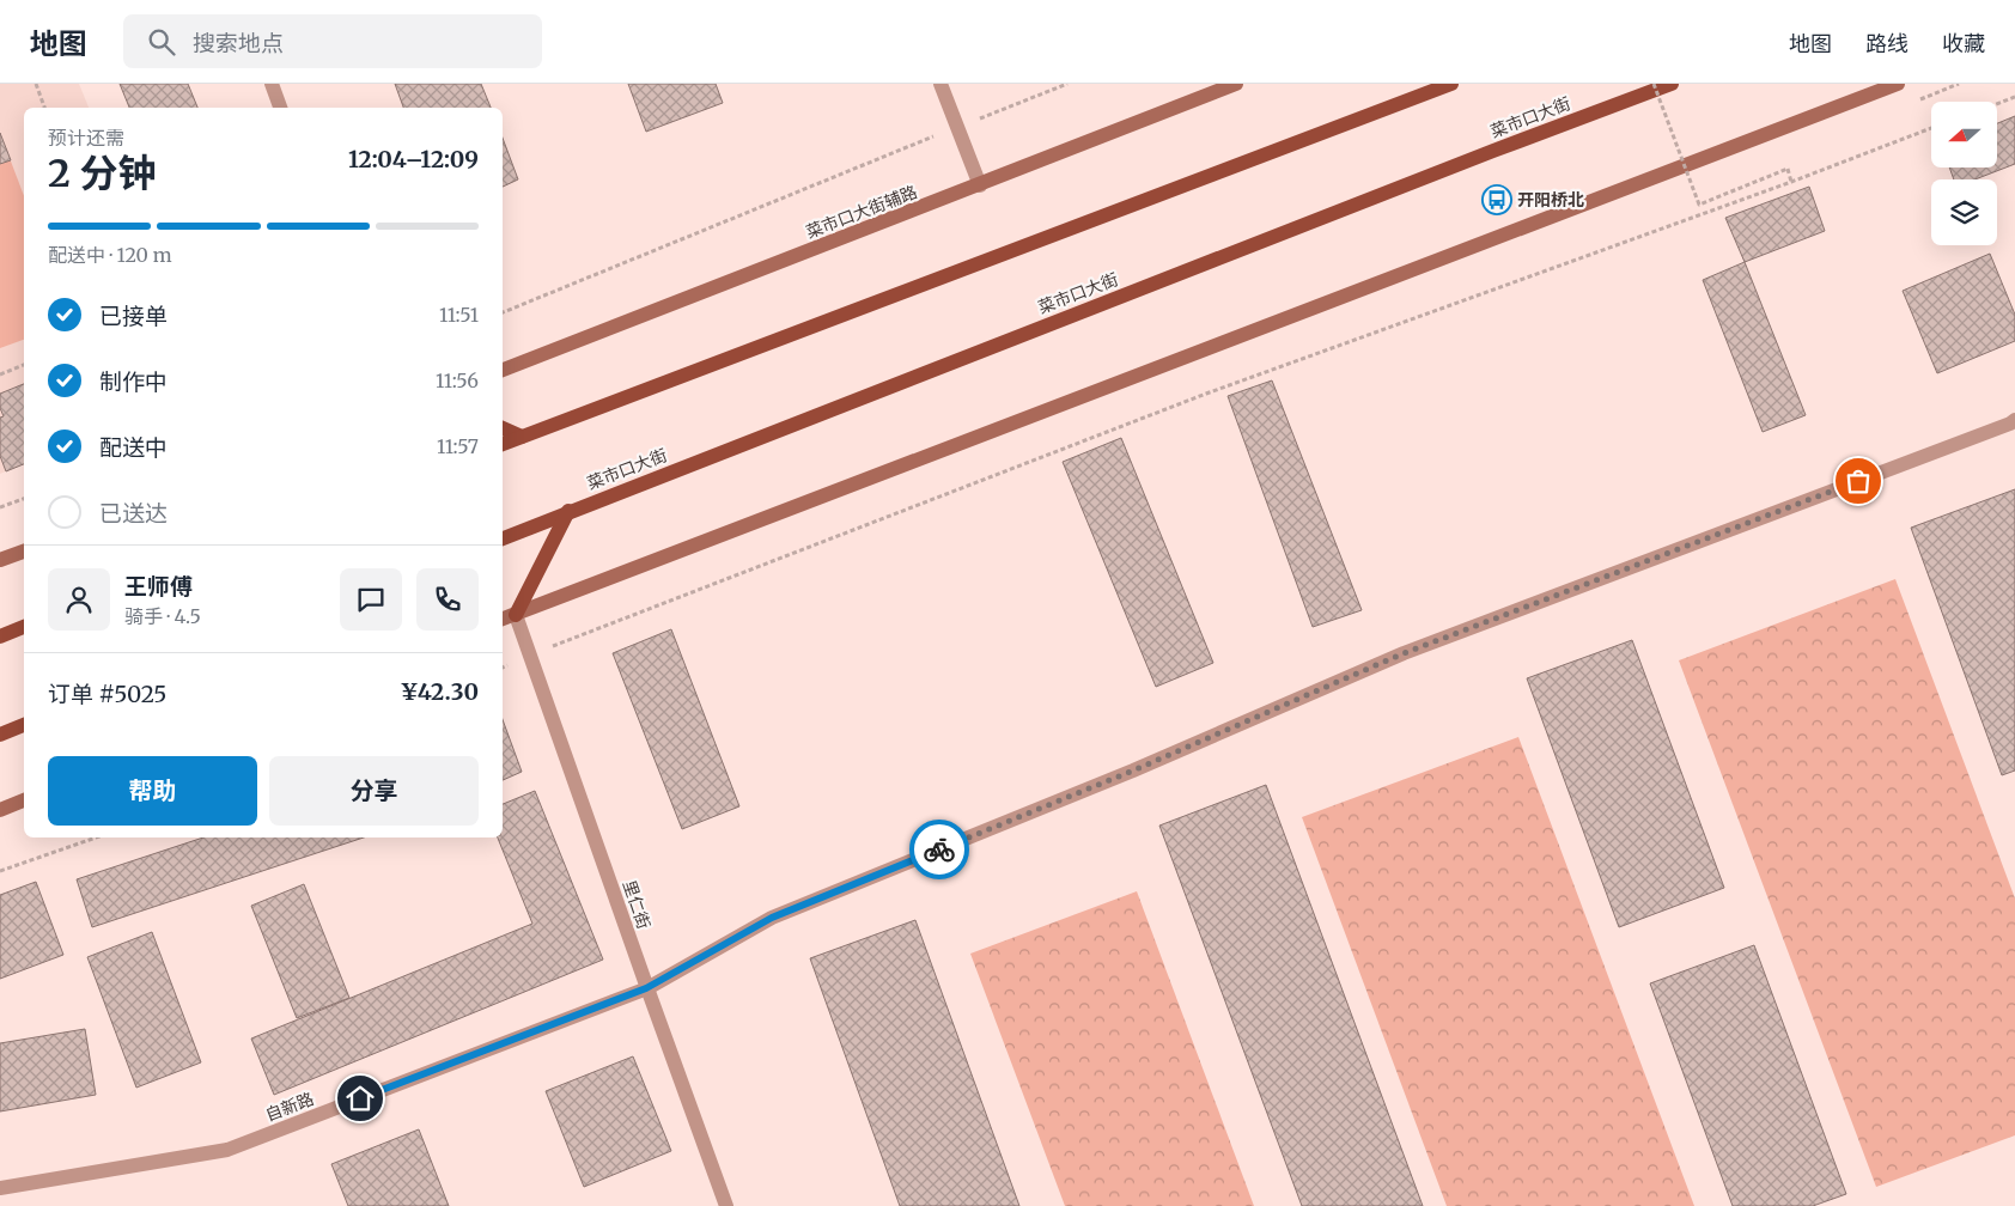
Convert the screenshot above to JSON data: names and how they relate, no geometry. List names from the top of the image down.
{
  "streets": {
    "main road": ["菜市口大街"],
    "street": ["菜市口大街辅路", "里仁街", "自新路"]
  },
  "crossings": [
    ["里仁街", "自新路"]
  ],
  "places": {
    "bus stop": ["开阳桥北"]
  },
  "north": "left",
  "page": {
    "header": "地图",
    "search": "搜索地点",
    "nav": ["地图", "路线", "收藏"],
    "heading": ["2 分钟", "预计还需", "12:04–12:09"],
    "panel": [
      "王师傅",
      "骑手 · 4.5",
      "订单 #5025",
      "¥42.30"
    ],
    "bar": "配送中 · 120 m",
    "list": [
      ["已接单", "11:51"],
      ["制作中", "11:56"],
      ["配送中", "11:57"],
      "已送达"
    ],
    "buttons": ["帮助", "分享"]
  }
}
